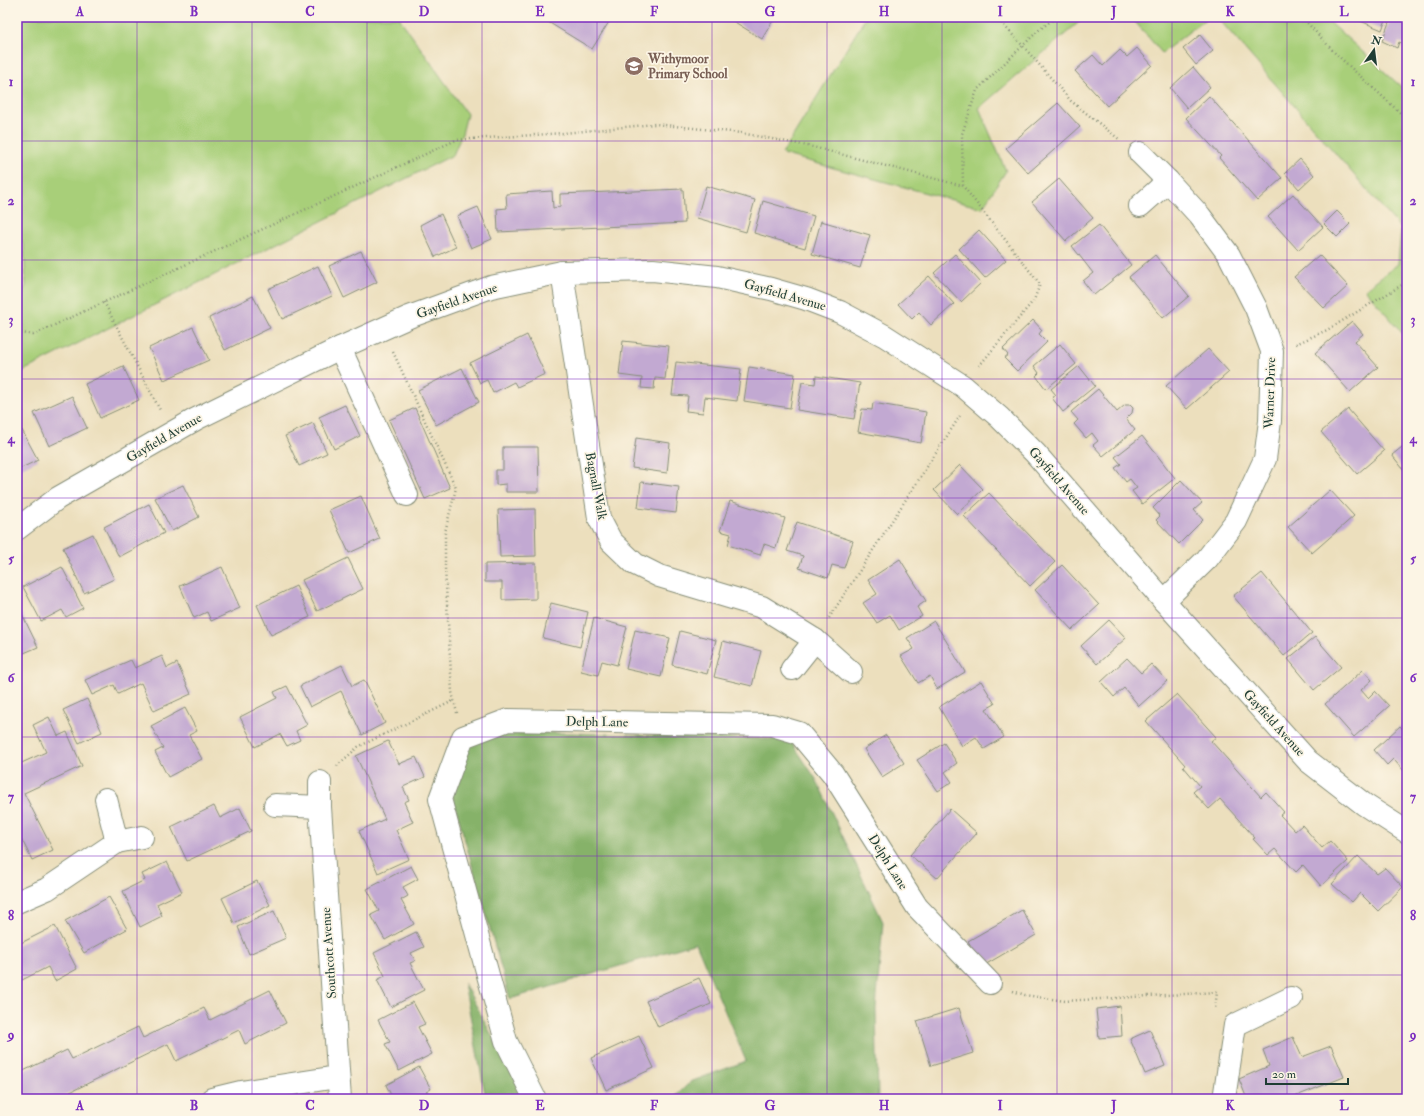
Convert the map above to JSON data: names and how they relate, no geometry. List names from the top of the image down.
{
  "streets": {
    "street": [
      "Gayfield Avenue",
      "Warner Drive",
      "Bagnall Walk",
      "Delph Lane",
      "Southcott Avenue"
    ]
  },
  "crossings": [
    ["Gayfield Avenue", "Warner Drive"],
    ["Gayfield Avenue", "Bagnall Walk"]
  ],
  "places": {
    "school or university": ["Withymoor Primary School"]
  },
  "scale_bar": "20 m",
  "north": "top",
  "grid": {
    "columns": [
      "A",
      "B",
      "C",
      "D",
      "E",
      "F",
      "G",
      "H",
      "I",
      "J",
      "K",
      "L"
    ],
    "rows": [
      "1",
      "2",
      "3",
      "4",
      "5",
      "6",
      "7",
      "8",
      "9"
    ]
  }
}
